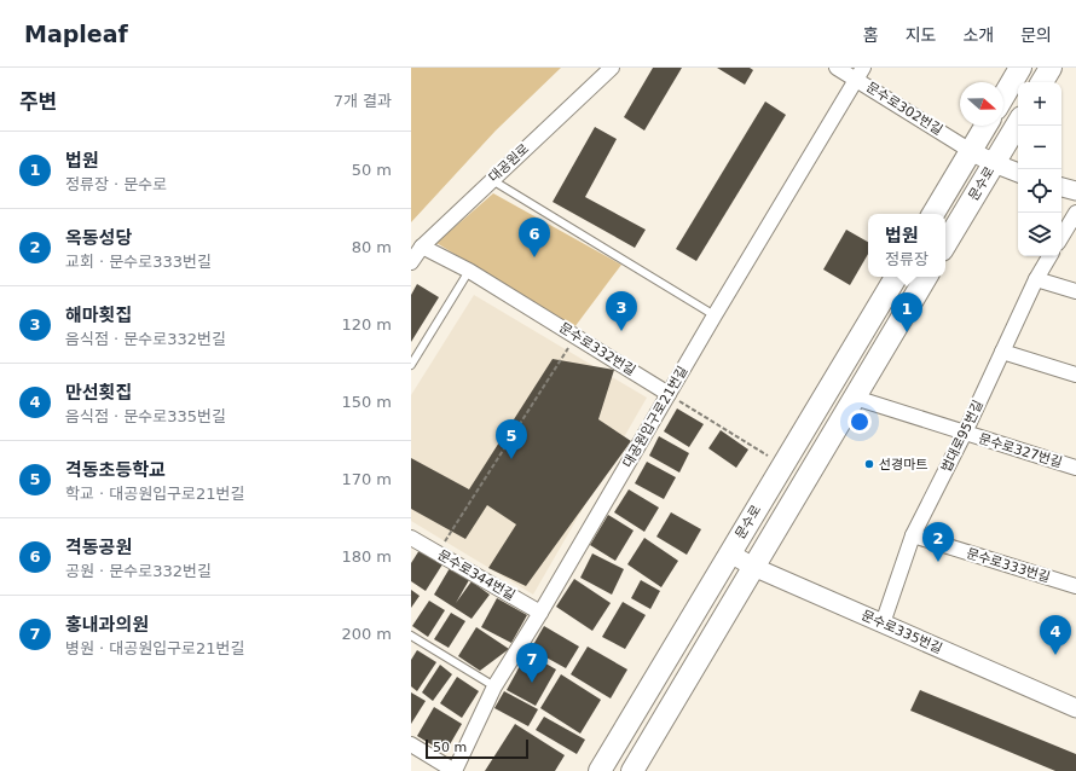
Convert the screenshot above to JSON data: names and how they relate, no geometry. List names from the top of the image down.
{
  "streets": {
    "main road": ["문수로"],
    "street": [
      "문수로302번길",
      "대공원로",
      "문수로332번길",
      "대공원입구로21번길",
      "법대로95번길",
      "문수로327번길",
      "문수로333번길",
      "문수로344번길",
      "문수로335번길"
    ]
  },
  "crossings": [
    ["문수로302번길", "문수로"],
    ["문수로302번길", "대공원입구로21번길"],
    ["대공원로", "문수로332번길"],
    ["문수로", "문수로327번길"],
    ["문수로", "문수로335번길"],
    ["문수로332번길", "대공원입구로21번길"],
    ["대공원입구로21번길", "문수로344번길"],
    ["법대로95번길", "문수로327번길"],
    ["법대로95번길", "문수로333번길"],
    ["법대로95번길", "문수로335번길"]
  ],
  "places": ["선경마트"],
  "scale_bar": "50 m",
  "north": "right",
  "page": {
    "header": "Mapleaf",
    "nav": [
      "홈",
      "지도",
      "소개",
      "문의"
    ],
    "heading": ["주변", "7개 결과"],
    "map_buttons": ["+", "−"],
    "list": [
      {
        "mark": "1",
        "name": "법원",
        "note": "정류장 · 문수로",
        "value": "50 m"
      },
      {
        "mark": "2",
        "name": "옥동성당",
        "note": "교회 · 문수로333번길",
        "value": "80 m"
      },
      {
        "mark": "3",
        "name": "해마횟집",
        "note": "음식점 · 문수로332번길",
        "value": "120 m"
      },
      {
        "mark": "4",
        "name": "만선횟집",
        "note": "음식점 · 문수로335번길",
        "value": "150 m"
      },
      {
        "mark": "5",
        "name": "격동초등학교",
        "note": "학교 · 대공원입구로21번길",
        "value": "170 m"
      },
      {
        "mark": "6",
        "name": "격동공원",
        "note": "공원 · 문수로332번길",
        "value": "180 m"
      },
      {
        "mark": "7",
        "name": "홍내과의원",
        "note": "병원 · 대공원입구로21번길",
        "value": "200 m"
      }
    ],
    "popup": ["법원", "정류장"],
    "pins": [
      "6",
      "3",
      "1",
      "5",
      "2",
      "4",
      "7"
    ],
    "scale": "50 m"
  }
}
